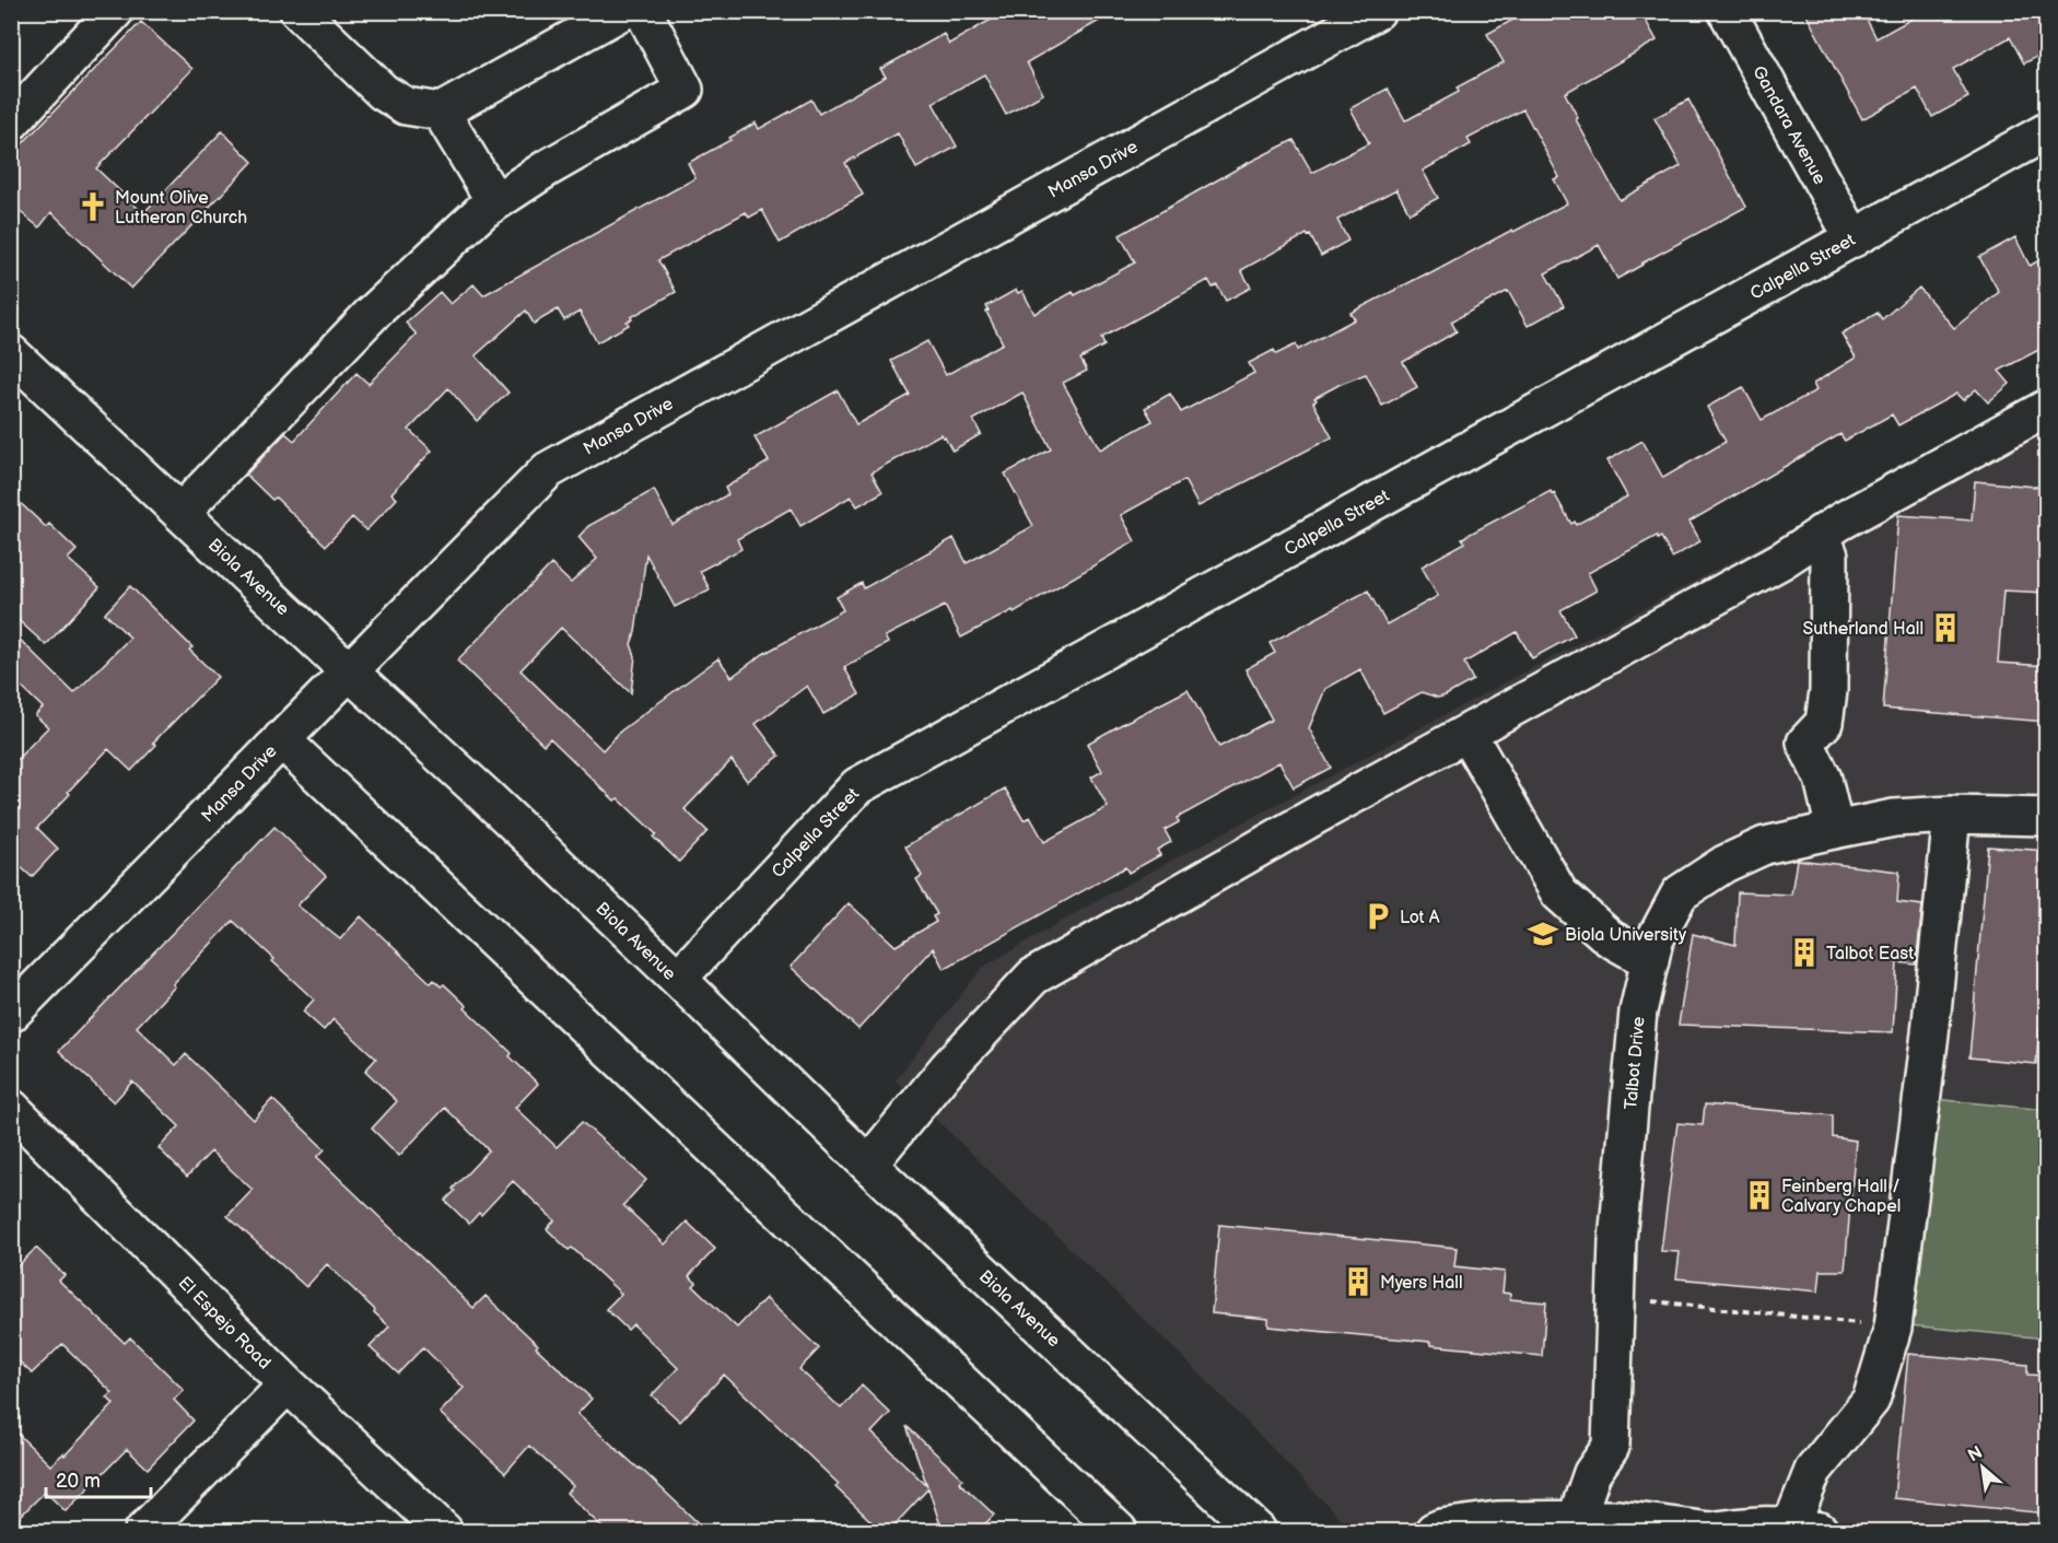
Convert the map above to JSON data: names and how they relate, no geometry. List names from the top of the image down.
{
  "streets": {
    "street": [
      "Gandara Avenue",
      "Mansa Drive",
      "Calpella Street",
      "Biola Avenue",
      "Talbot Drive",
      "El Espejo Road"
    ]
  },
  "crossings": [
    ["Gandara Avenue", "Calpella Street"],
    ["Mansa Drive", "Biola Avenue"],
    ["Calpella Street", "Biola Avenue"]
  ],
  "places": {
    "church": ["Mount Olive Lutheran Church"],
    "building": [
      "Sutherland Hall",
      "Talbot East",
      "Feinberg Hall / Calvary Chapel",
      "Myers Hall"
    ],
    "parking": ["Lot A"],
    "school or university": ["Biola University"]
  },
  "scale_bar": "20 m",
  "north": "top left"
}
